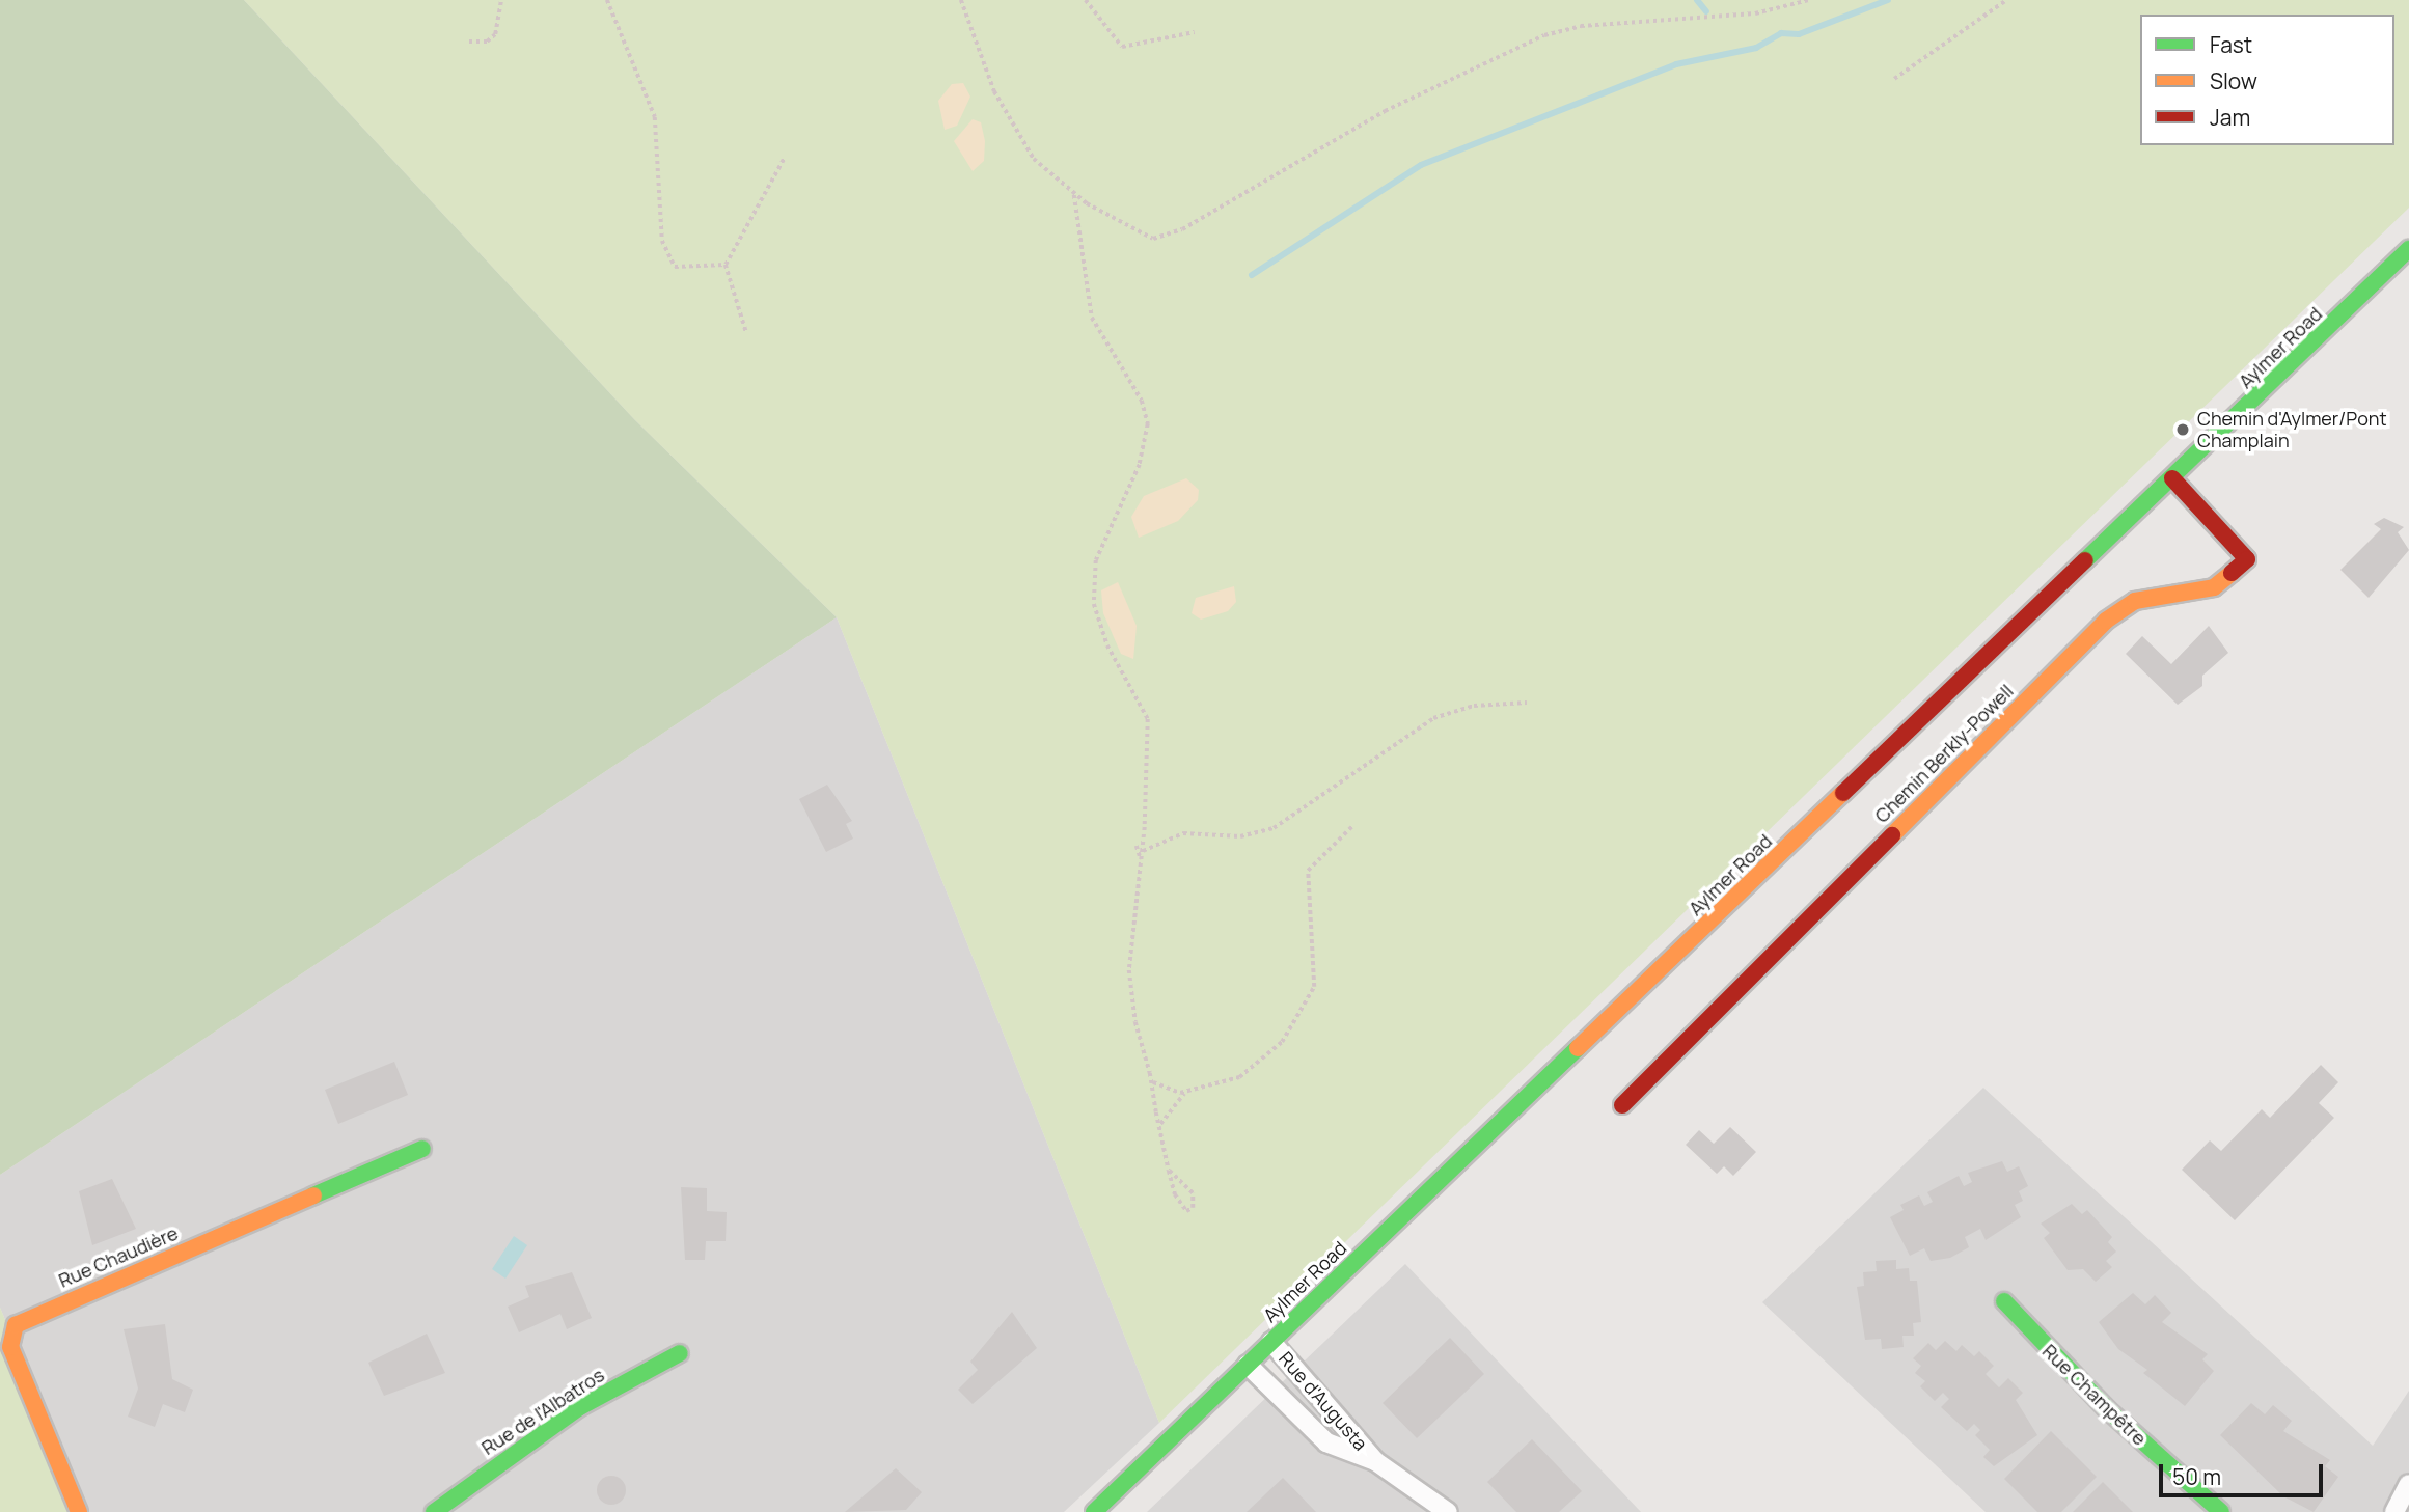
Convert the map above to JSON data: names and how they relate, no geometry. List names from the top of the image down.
{
  "streets": {
    "street": [
      "Aylmer Road",
      "Chemin Berkly-Powell",
      "Rue Chaudière",
      "Rue Champêtre",
      "Rue d'Augusta",
      "Rue de l'Albatros"
    ]
  },
  "crossings": [
    ["Aylmer Road", "Chemin Berkly-Powell"],
    ["Aylmer Road", "Rue d'Augusta"]
  ],
  "places": ["Chemin d'Aylmer/Pont Champlain"],
  "legend": ["Fast", "Slow", "Jam"],
  "scale_bar": "50 m"
}
